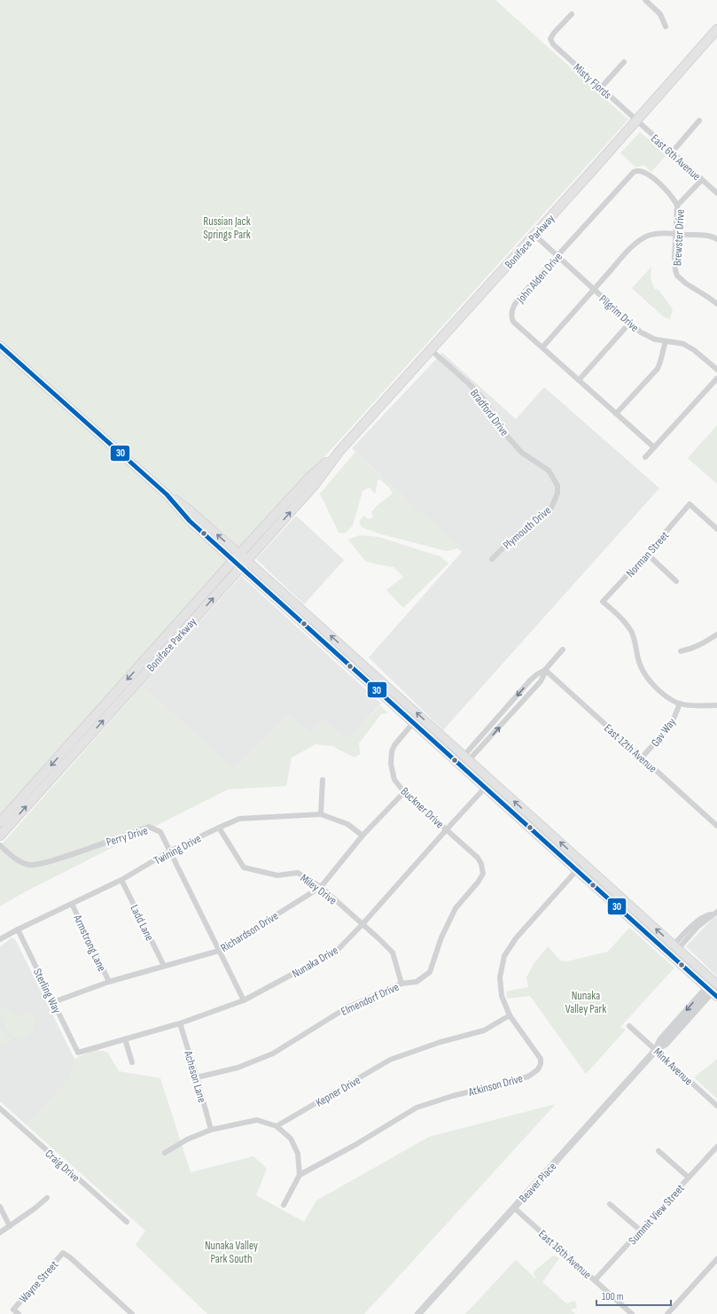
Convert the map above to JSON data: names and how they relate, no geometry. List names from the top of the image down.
{
  "streets": {
    "main road": ["Boniface Parkway"],
    "street": [
      "Misty Fjords",
      "East 6th Avenue",
      "Brewster Drive",
      "John Alden Drive",
      "Pilgrim Drive",
      "Bradford Drive",
      "Plymouth Drive",
      "Norman Street",
      "Gav Way",
      "East 12th Avenue",
      "Buckner Drive",
      "Perry Drive",
      "Twining Drive",
      "Miley Drive",
      "Ladd Lane",
      "Richardson Drive",
      "Armstrong Lane",
      "Nunaka Drive",
      "Sterling Way",
      "Elmendorf Drive",
      "Mink Avenue",
      "Acheson Lane",
      "Atkinson Drive",
      "Kepner Drive",
      "Craig Drive",
      "Beaver Place",
      "Summit View Street",
      "East 16th Avenue",
      "Wayne Street"
    ]
  },
  "crossings": [
    ["Misty Fjords", "East 6th Avenue"],
    ["Misty Fjords", "Boniface Parkway"],
    ["East 6th Avenue", "Brewster Drive"],
    ["East 6th Avenue", "Boniface Parkway"],
    ["Brewster Drive", "John Alden Drive"],
    ["Boniface Parkway", "Pilgrim Drive"],
    ["Boniface Parkway", "Bradford Drive"],
    ["John Alden Drive", "Pilgrim Drive"],
    ["Bradford Drive", "Plymouth Drive"],
    ["Norman Street", "Gav Way"],
    ["Gav Way", "East 12th Avenue"],
    ["Buckner Drive", "Richardson Drive"],
    ["Buckner Drive", "Nunaka Drive"],
    ["Buckner Drive", "Elmendorf Drive"],
    ["Perry Drive", "Twining Drive"],
    ["Perry Drive", "Richardson Drive"],
    ["Perry Drive", "Nunaka Drive"],
    ["Twining Drive", "Miley Drive"],
    ["Twining Drive", "Ladd Lane"],
    ["Twining Drive", "Richardson Drive"],
    ["Twining Drive", "Armstrong Lane"],
    ["Twining Drive", "Sterling Way"],
    ["Miley Drive", "Richardson Drive"],
    ["Miley Drive", "Nunaka Drive"],
    ["Miley Drive", "Elmendorf Drive"],
    ["Ladd Lane", "Richardson Drive"],
    ["Richardson Drive", "Armstrong Lane"],
    ["Richardson Drive", "Sterling Way"],
    ["Nunaka Drive", "Sterling Way"],
    ["Nunaka Drive", "Acheson Lane"],
    ["Elmendorf Drive", "Acheson Lane"],
    ["Mink Avenue", "Beaver Place"],
    ["Atkinson Drive", "Kepner Drive"],
    ["Beaver Place", "East 16th Avenue"],
    ["Summit View Street", "East 16th Avenue"]
  ],
  "parks": ["Russian Jack Springs Park", "Nunaka Valley Park", "Nunaka Valley Park South"],
  "lines": ["transit line 30"],
  "scale_bar": "100 m"
}
